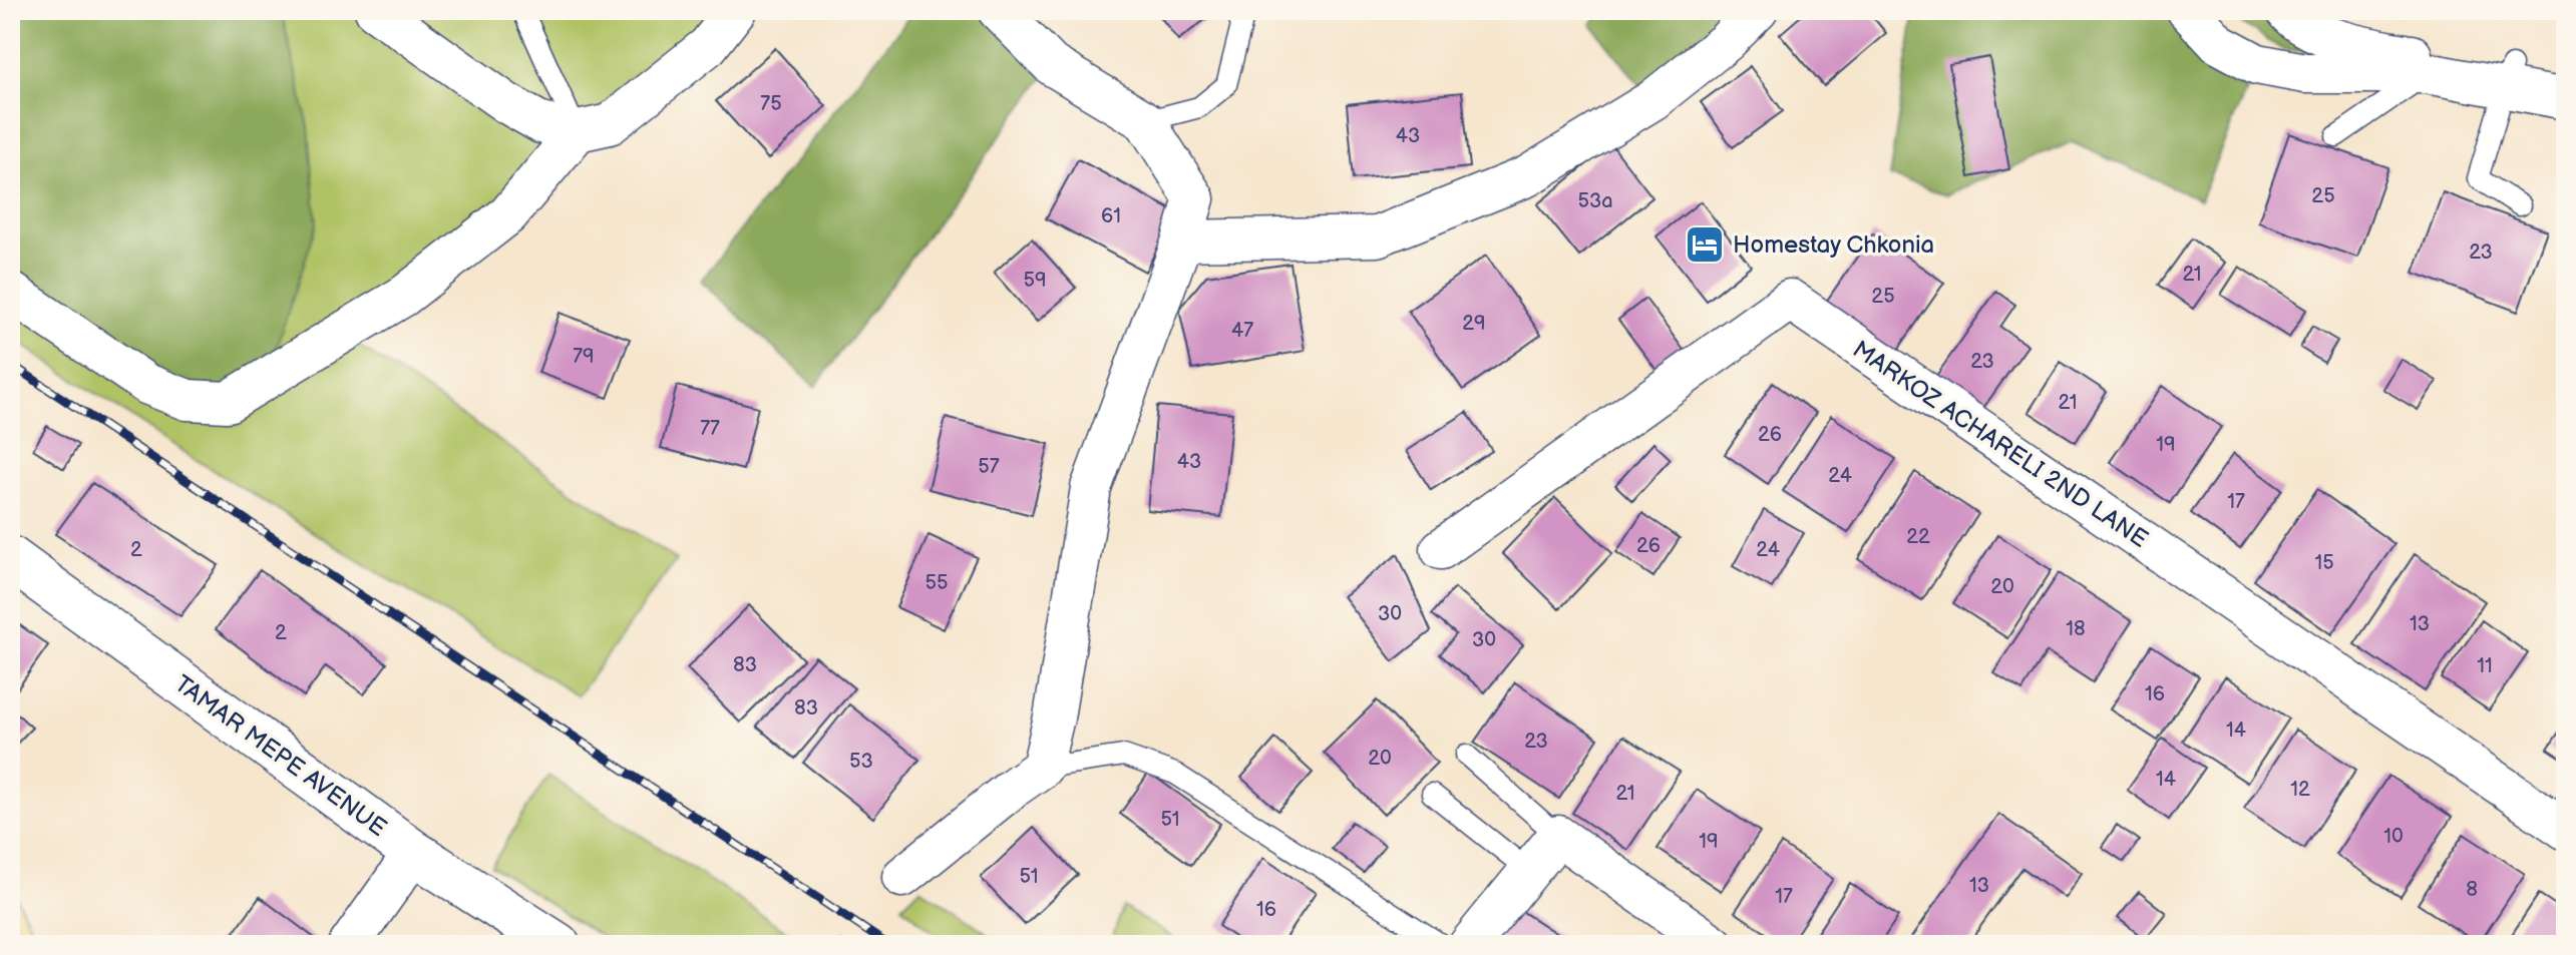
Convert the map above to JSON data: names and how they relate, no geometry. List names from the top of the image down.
{
  "streets": {
    "main road": ["TAMAR MEPE AVENUE"],
    "street": ["MARKOZ ACHARELI 2ND LANE"]
  },
  "places": {
    "hotel": ["Homestay Chkonia"]
  },
  "house_numbers": [
    "75",
    "43",
    "25",
    "53a",
    "61",
    "23",
    "21",
    "59",
    "25",
    "29",
    "47",
    "79",
    "23",
    "21",
    "77",
    "26",
    "19",
    "43",
    "57",
    "24",
    "17",
    "22",
    "26",
    "2",
    "24",
    "15",
    "55",
    "20",
    "30",
    "13",
    "18",
    "2",
    "30",
    "83",
    "11",
    "16",
    "83",
    "14",
    "23",
    "20",
    "53",
    "14",
    "12",
    "21",
    "51",
    "10",
    "19",
    "51",
    "13",
    "8",
    "17",
    "16"
  ]
}
